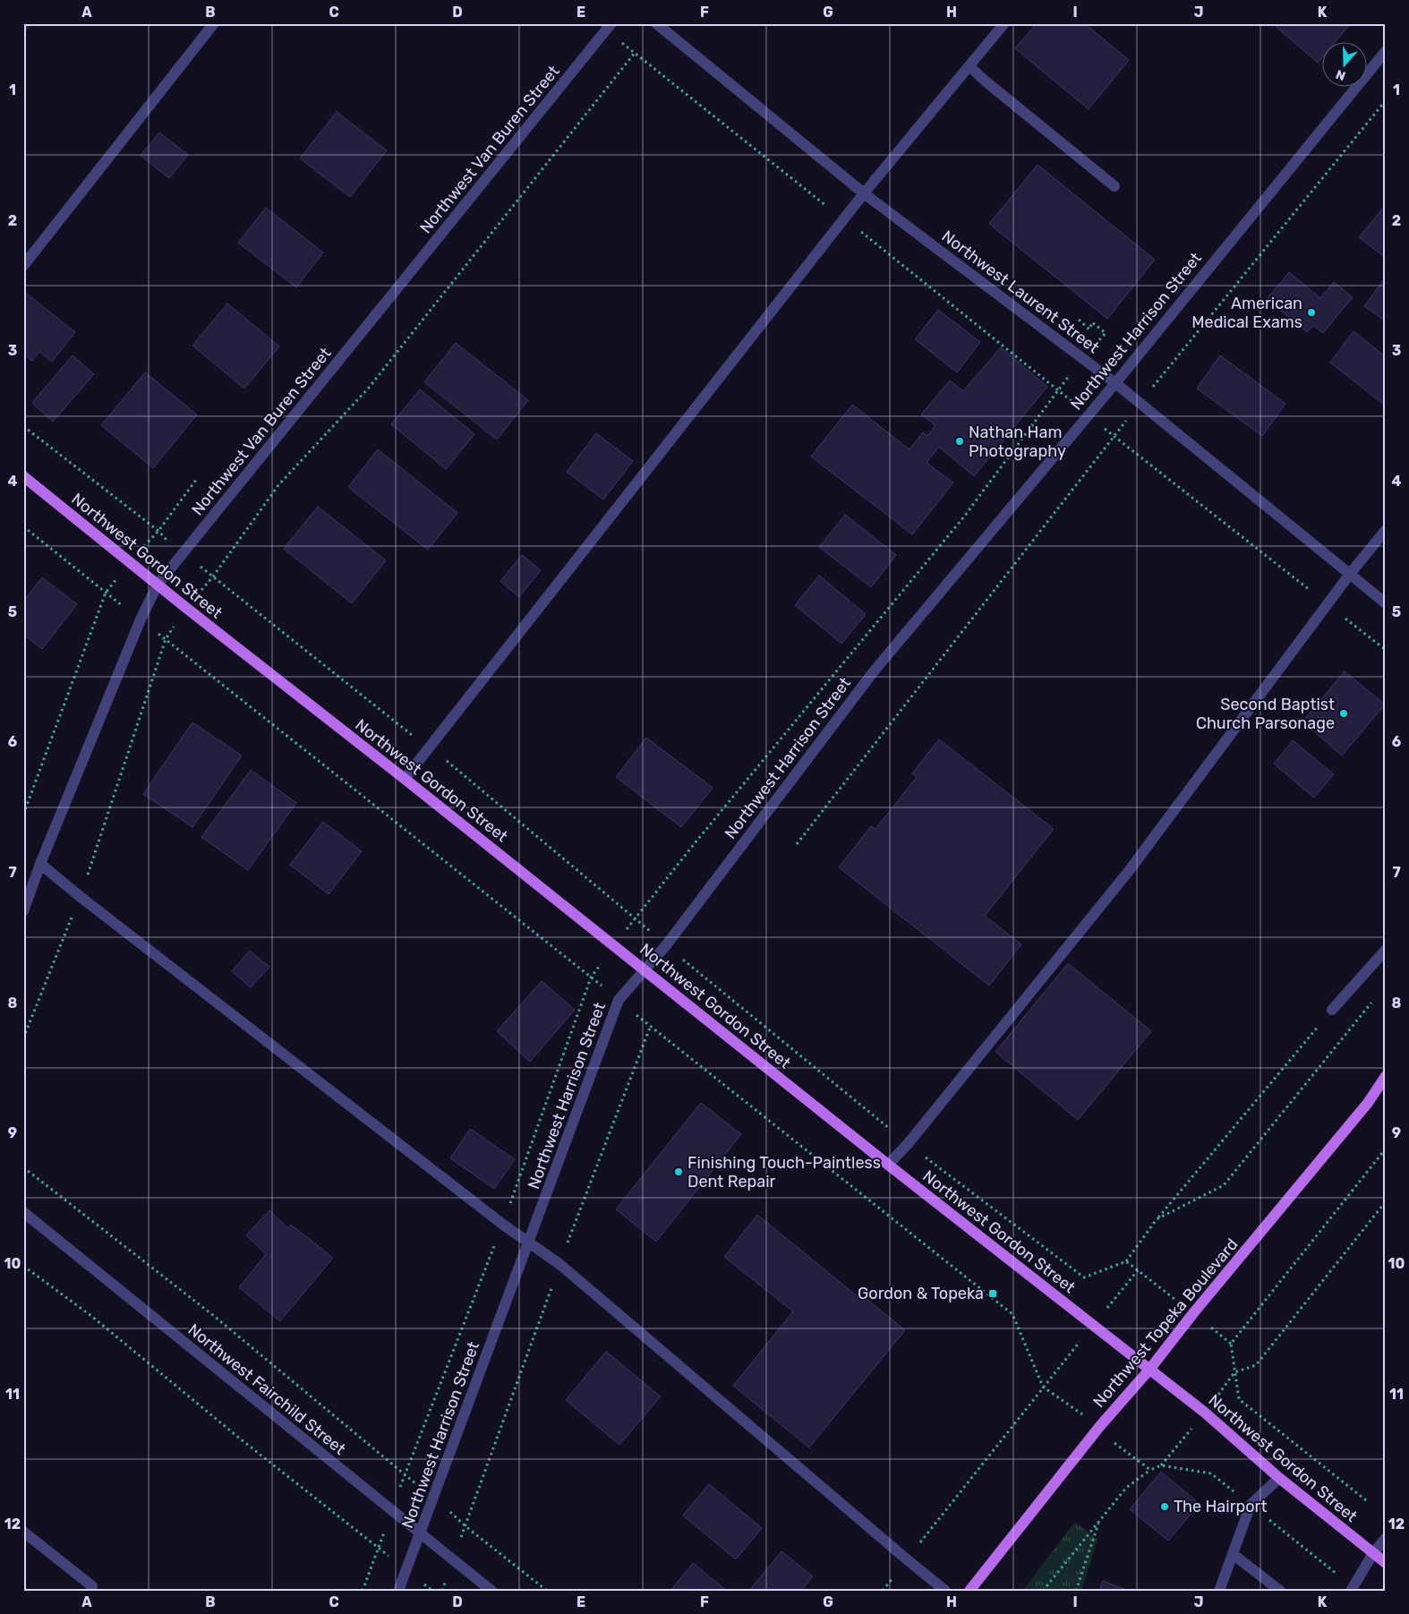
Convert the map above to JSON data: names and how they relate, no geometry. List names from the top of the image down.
{
  "streets": {
    "main road": ["Northwest Gordon Street", "Northwest Topeka Boulevard"],
    "street": [
      "Northwest Van Buren Street",
      "Northwest Laurent Street",
      "Northwest Harrison Street",
      "Northwest Fairchild Street"
    ]
  },
  "crossings": [
    ["Northwest Van Buren Street", "Northwest Gordon Street"],
    ["Northwest Laurent Street", "Northwest Harrison Street"],
    ["Northwest Harrison Street", "Northwest Gordon Street"],
    ["Northwest Harrison Street", "Northwest Fairchild Street"],
    ["Northwest Gordon Street", "Northwest Topeka Boulevard"]
  ],
  "places": {
    "other": [
      "American Medical Exams",
      "Nathan Ham Photography",
      "Second Baptist Church Parsonage",
      "Finishing Touch-Paintless Dent Repair",
      "The Hairport"
    ],
    "transit": ["Gordon & Topeka"]
  },
  "north": "bottom",
  "grid": {
    "columns": [
      "A",
      "B",
      "C",
      "D",
      "E",
      "F",
      "G",
      "H",
      "I",
      "J",
      "K"
    ],
    "rows": [
      "1",
      "2",
      "3",
      "4",
      "5",
      "6",
      "7",
      "8",
      "9",
      "10",
      "11",
      "12"
    ]
  }
}
